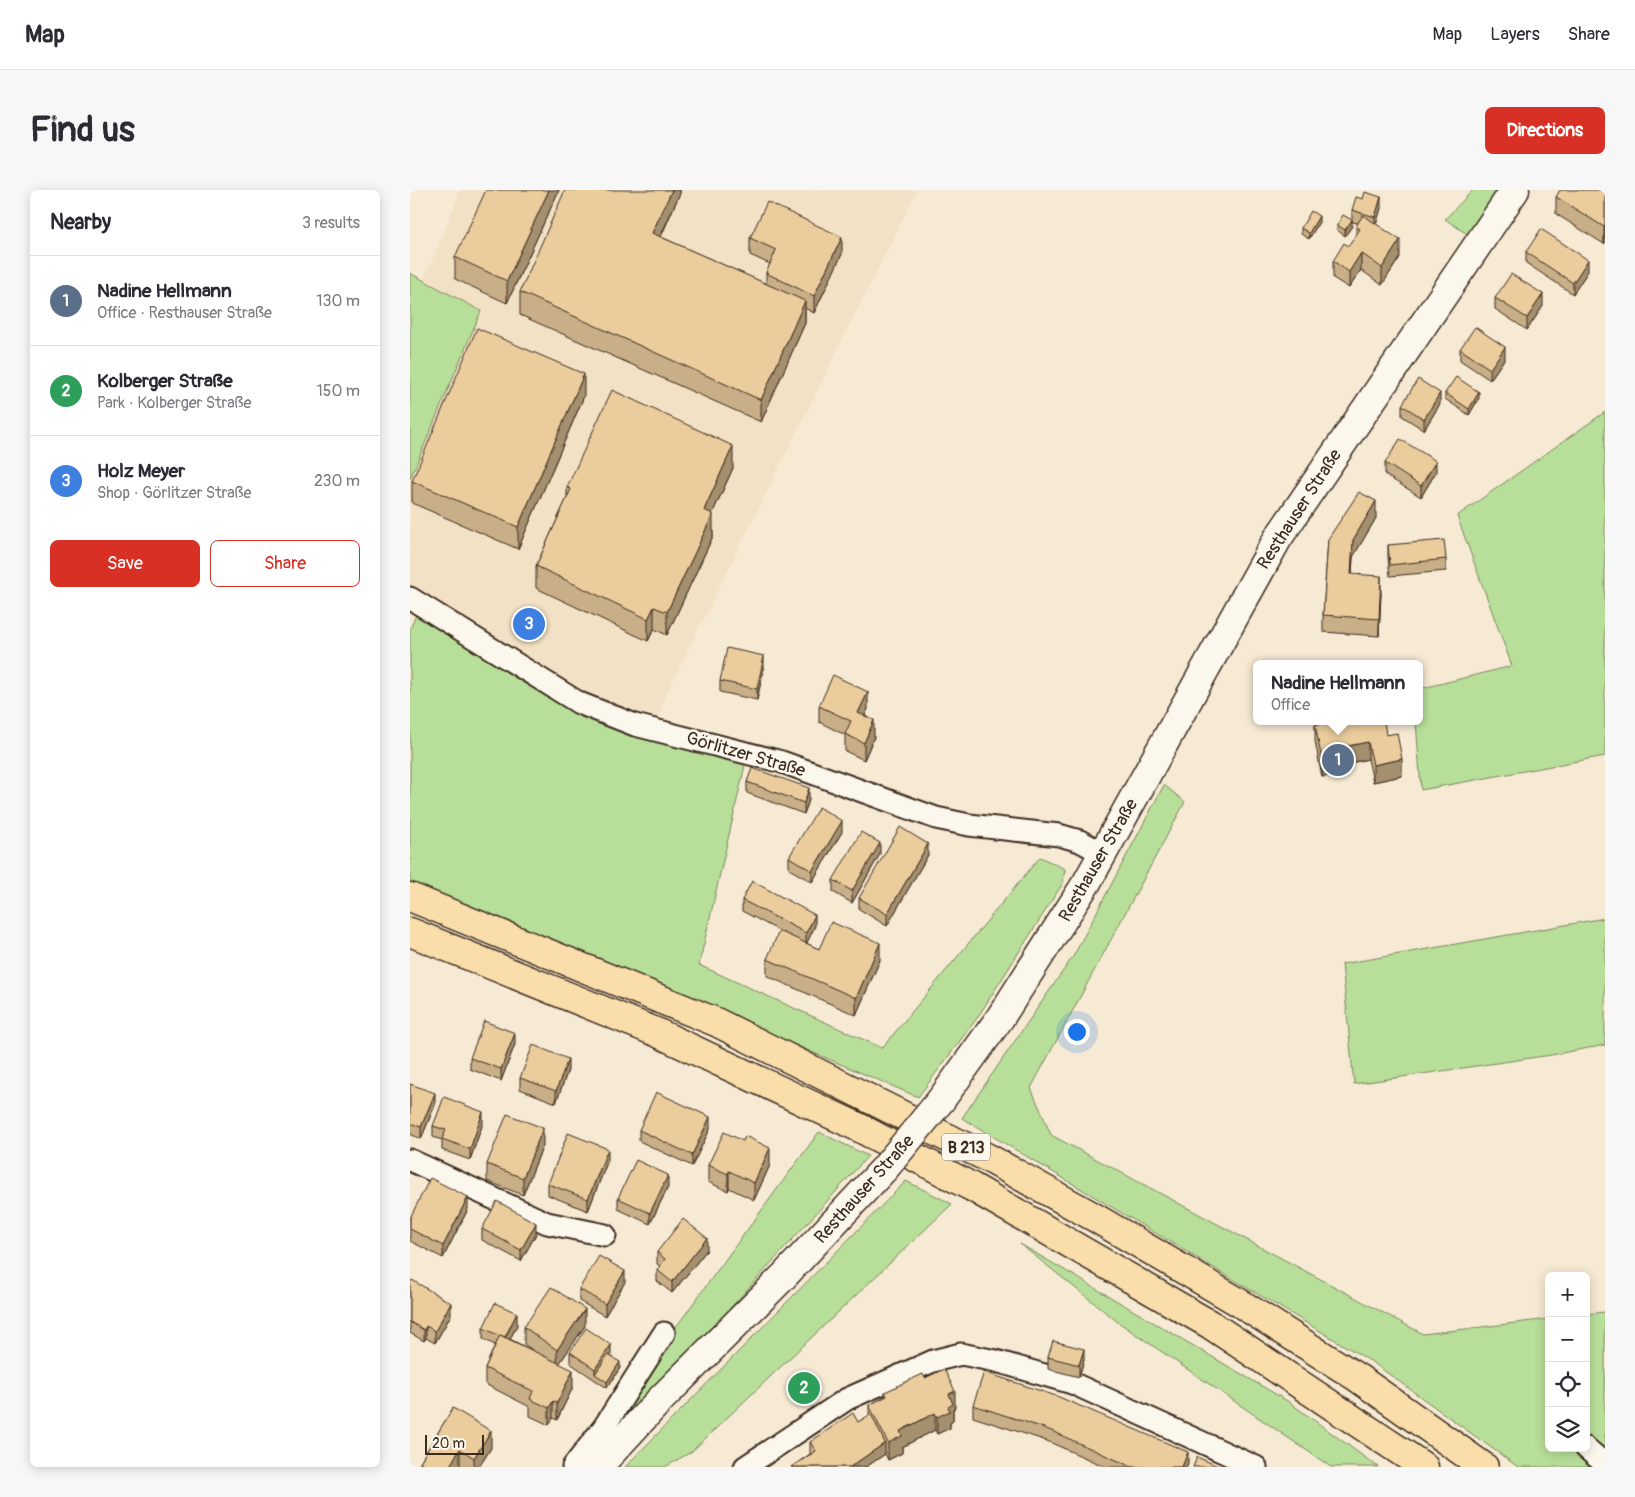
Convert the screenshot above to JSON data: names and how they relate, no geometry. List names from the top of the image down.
{
  "streets": {
    "highway": ["B 213"],
    "street": ["Resthauser Straße", "Görlitzer Straße"]
  },
  "crossings": [
    ["Resthauser Straße", "Görlitzer Straße"]
  ],
  "scale_bar": "20 m",
  "page": {
    "header": "Map",
    "nav": ["Map", "Layers", "Share"],
    "buttons": [
      "Directions",
      ["Save", "Share"]
    ],
    "title": "Find us",
    "heading": ["Nearby", "3 results"],
    "list": [
      {
        "mark": "1",
        "name": "Nadine Hellmann",
        "note": "Office · Resthauser Straße",
        "value": "130 m"
      },
      {
        "mark": "2",
        "name": "Kolberger Straße",
        "note": "Park · Kolberger Straße",
        "value": "150 m"
      },
      {
        "mark": "3",
        "name": "Holz Meyer",
        "note": "Shop · Görlitzer Straße",
        "value": "230 m"
      }
    ],
    "pins": ["3", "1", "2"],
    "popup": ["Nadine Hellmann", "Office"],
    "map_buttons": ["+", "−"],
    "scale": "20 m"
  }
}
